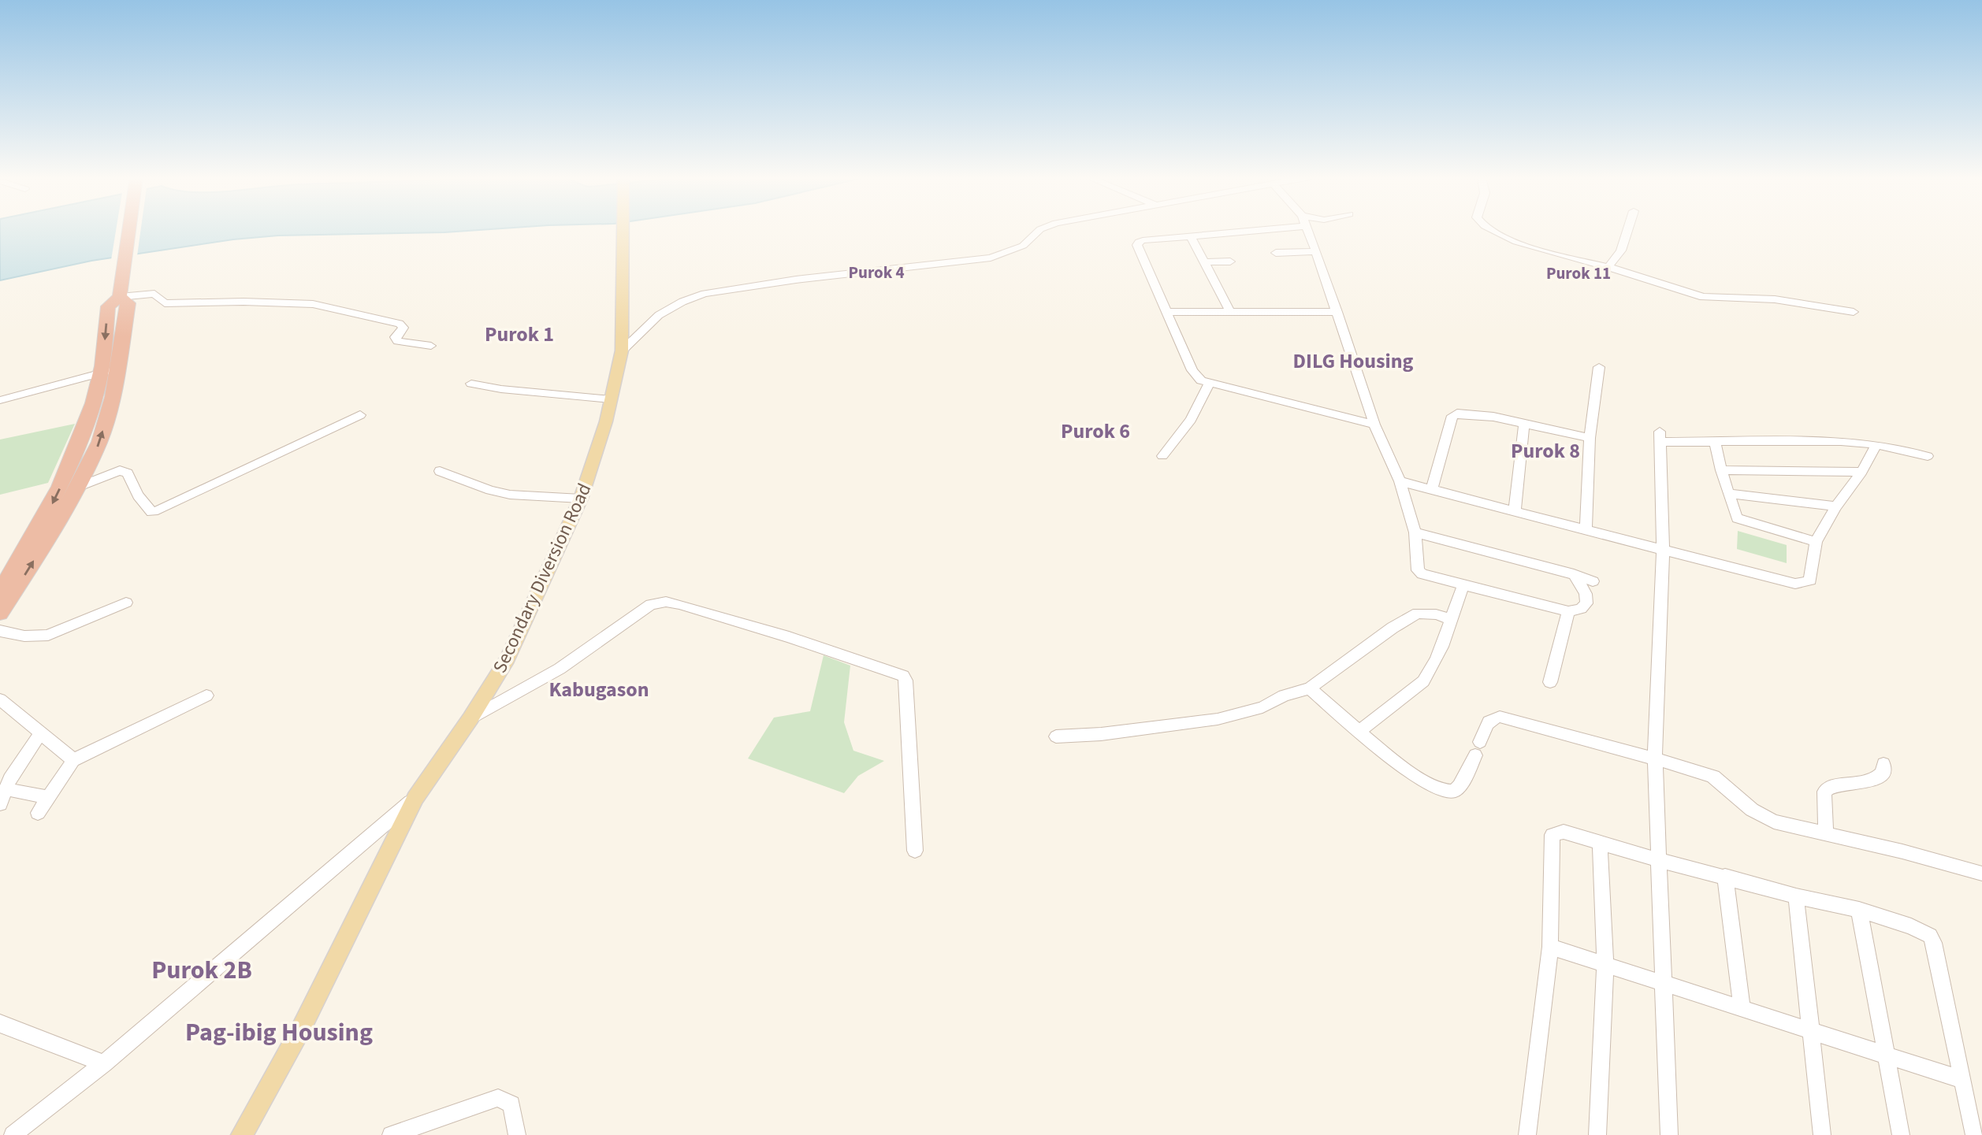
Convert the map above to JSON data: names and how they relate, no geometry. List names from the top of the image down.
{
  "streets": {
    "main road": ["Secondary Diversion Road"]
  },
  "districts": [
    "Purok 4",
    "Purok 11",
    "Purok 1",
    "DILG Housing",
    "Purok 6",
    "Purok 8",
    "Kabugason",
    "Purok 2B",
    "Pag-ibig Housing"
  ]
}
